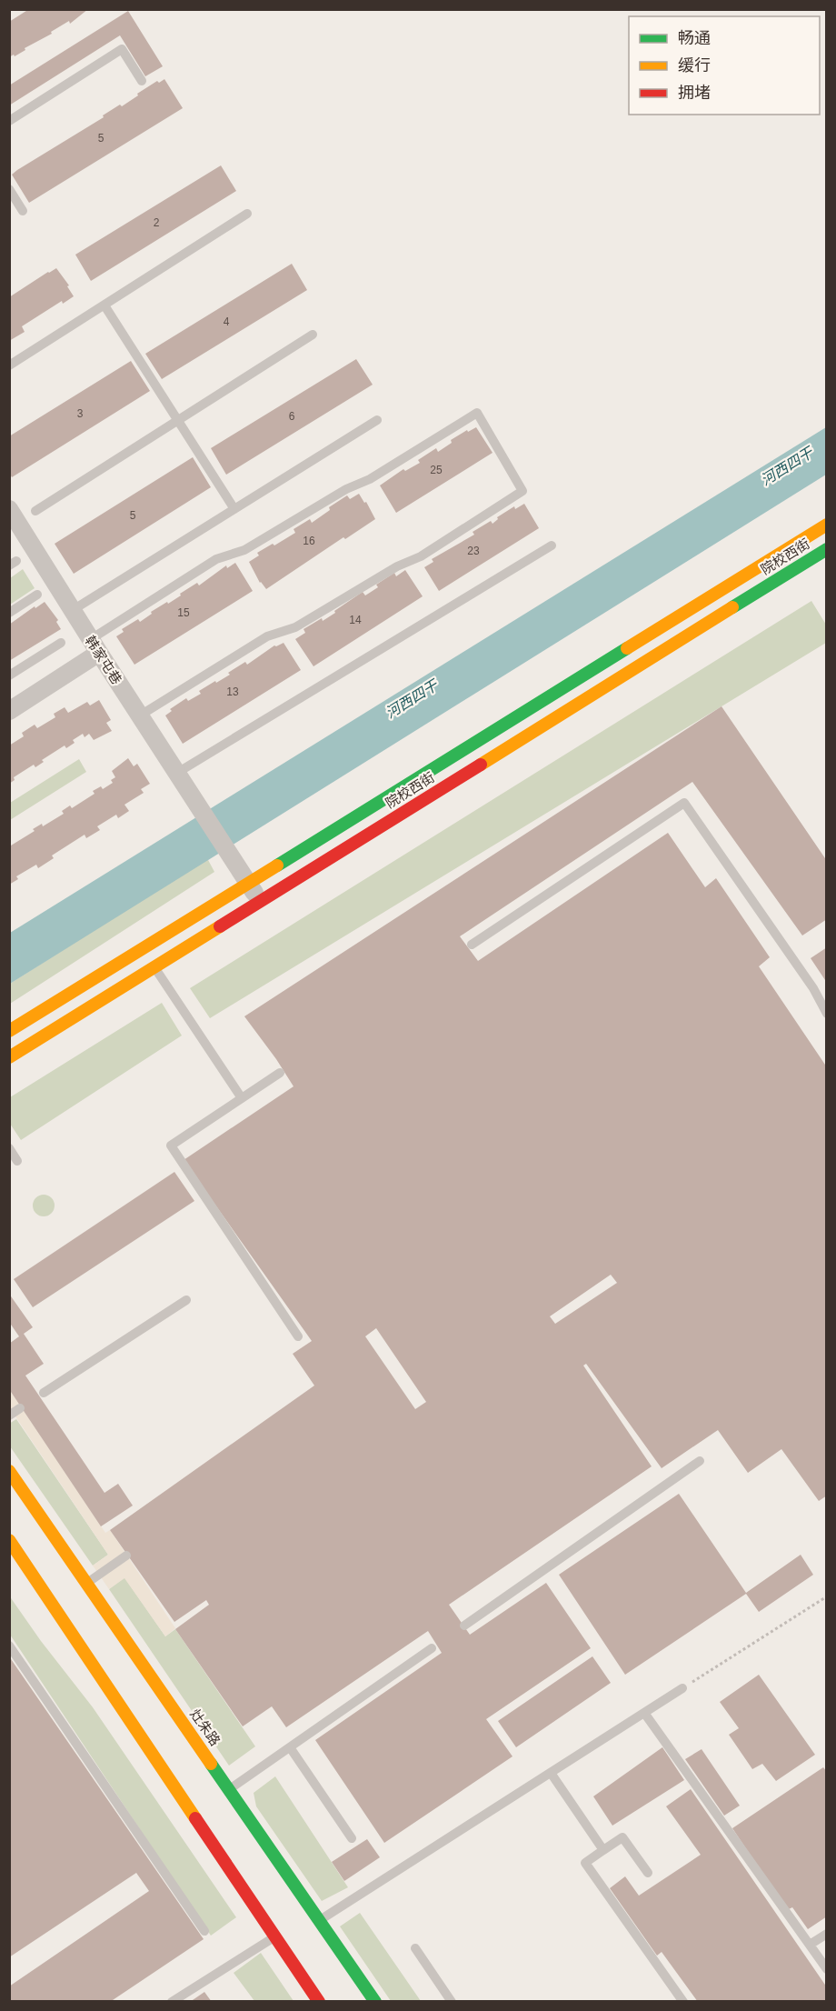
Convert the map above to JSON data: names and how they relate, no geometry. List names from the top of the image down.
{
  "streets": {
    "main road": ["院校西街", "灶朱路"],
    "street": ["韩家屯巷"]
  },
  "crossings": [
    ["院校西街", "韩家屯巷"]
  ],
  "water": ["河西四干"],
  "house_numbers": [
    "5",
    "2",
    "4",
    "3",
    "6",
    "25",
    "5",
    "16",
    "23",
    "15",
    "14",
    "13"
  ],
  "legend": ["畅通", "缓行", "拥堵"]
}
